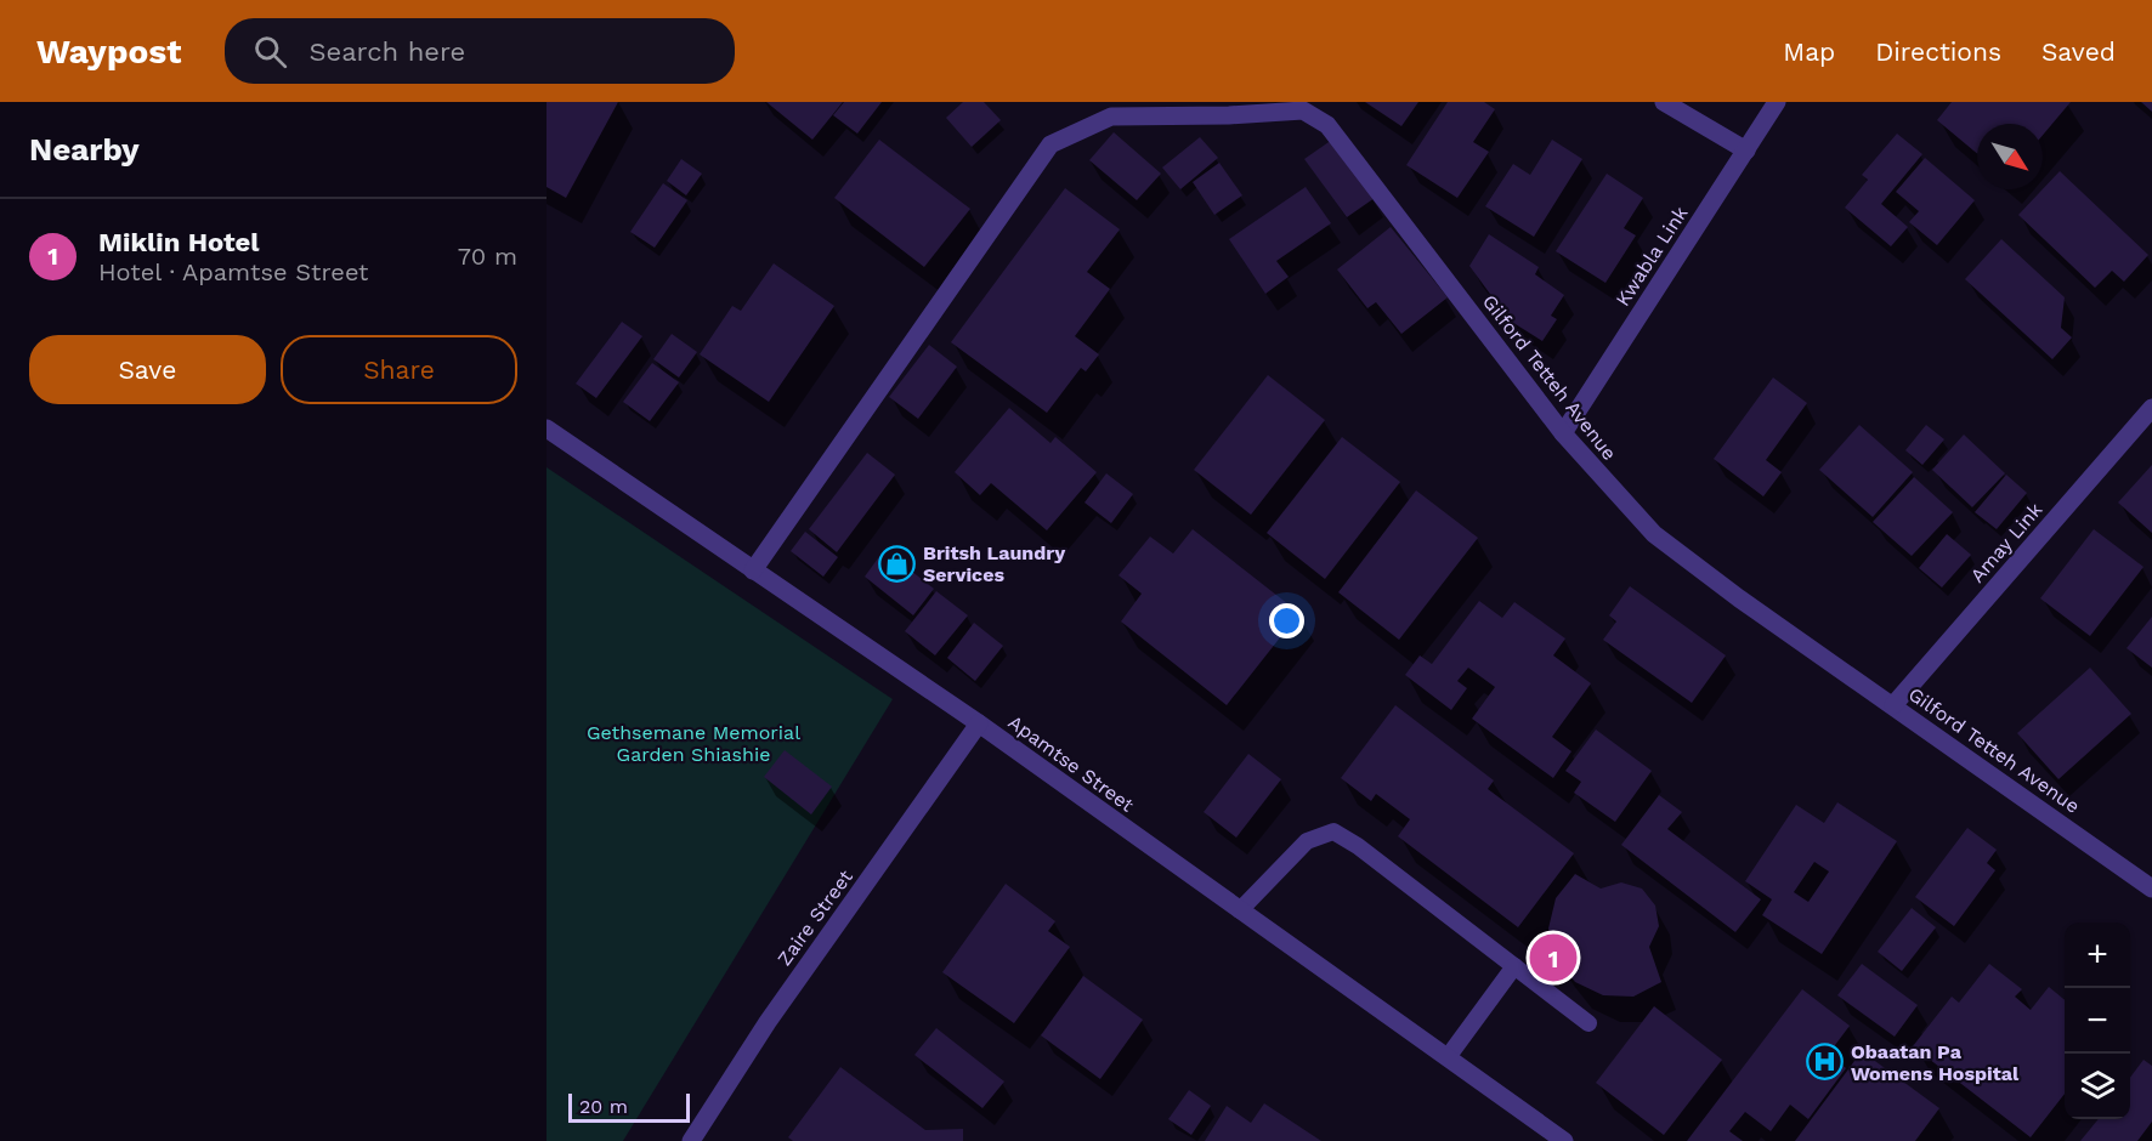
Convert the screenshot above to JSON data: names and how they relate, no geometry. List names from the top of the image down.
{
  "streets": {
    "street": [
      "Kwabla Link",
      "Gilford Tetteh Avenue",
      "Amay Link",
      "Apamtse Street",
      "Zaire Street"
    ]
  },
  "crossings": [
    ["Kwabla Link", "Gilford Tetteh Avenue"],
    ["Gilford Tetteh Avenue", "Amay Link"],
    ["Gilford Tetteh Avenue", "Apamtse Street"],
    ["Apamtse Street", "Zaire Street"]
  ],
  "parks": ["Gethsemane Memorial Garden Shiashie"],
  "places": {
    "shop": ["Britsh Laundry Services"],
    "hospital": ["Obaatan Pa Womens Hospital"]
  },
  "scale_bar": "20 m",
  "north": "bottom right",
  "page": {
    "header": "Waypost",
    "search": "Search here",
    "nav": ["Map", "Directions", "Saved"],
    "heading": "Nearby",
    "list": [
      {
        "mark": "1",
        "name": "Miklin Hotel",
        "note": "Hotel · Apamtse Street",
        "value": "70 m"
      }
    ],
    "buttons": ["Save", "Share"],
    "map_buttons": ["+", "−"],
    "pins": "1",
    "scale": "20 m"
  }
}
